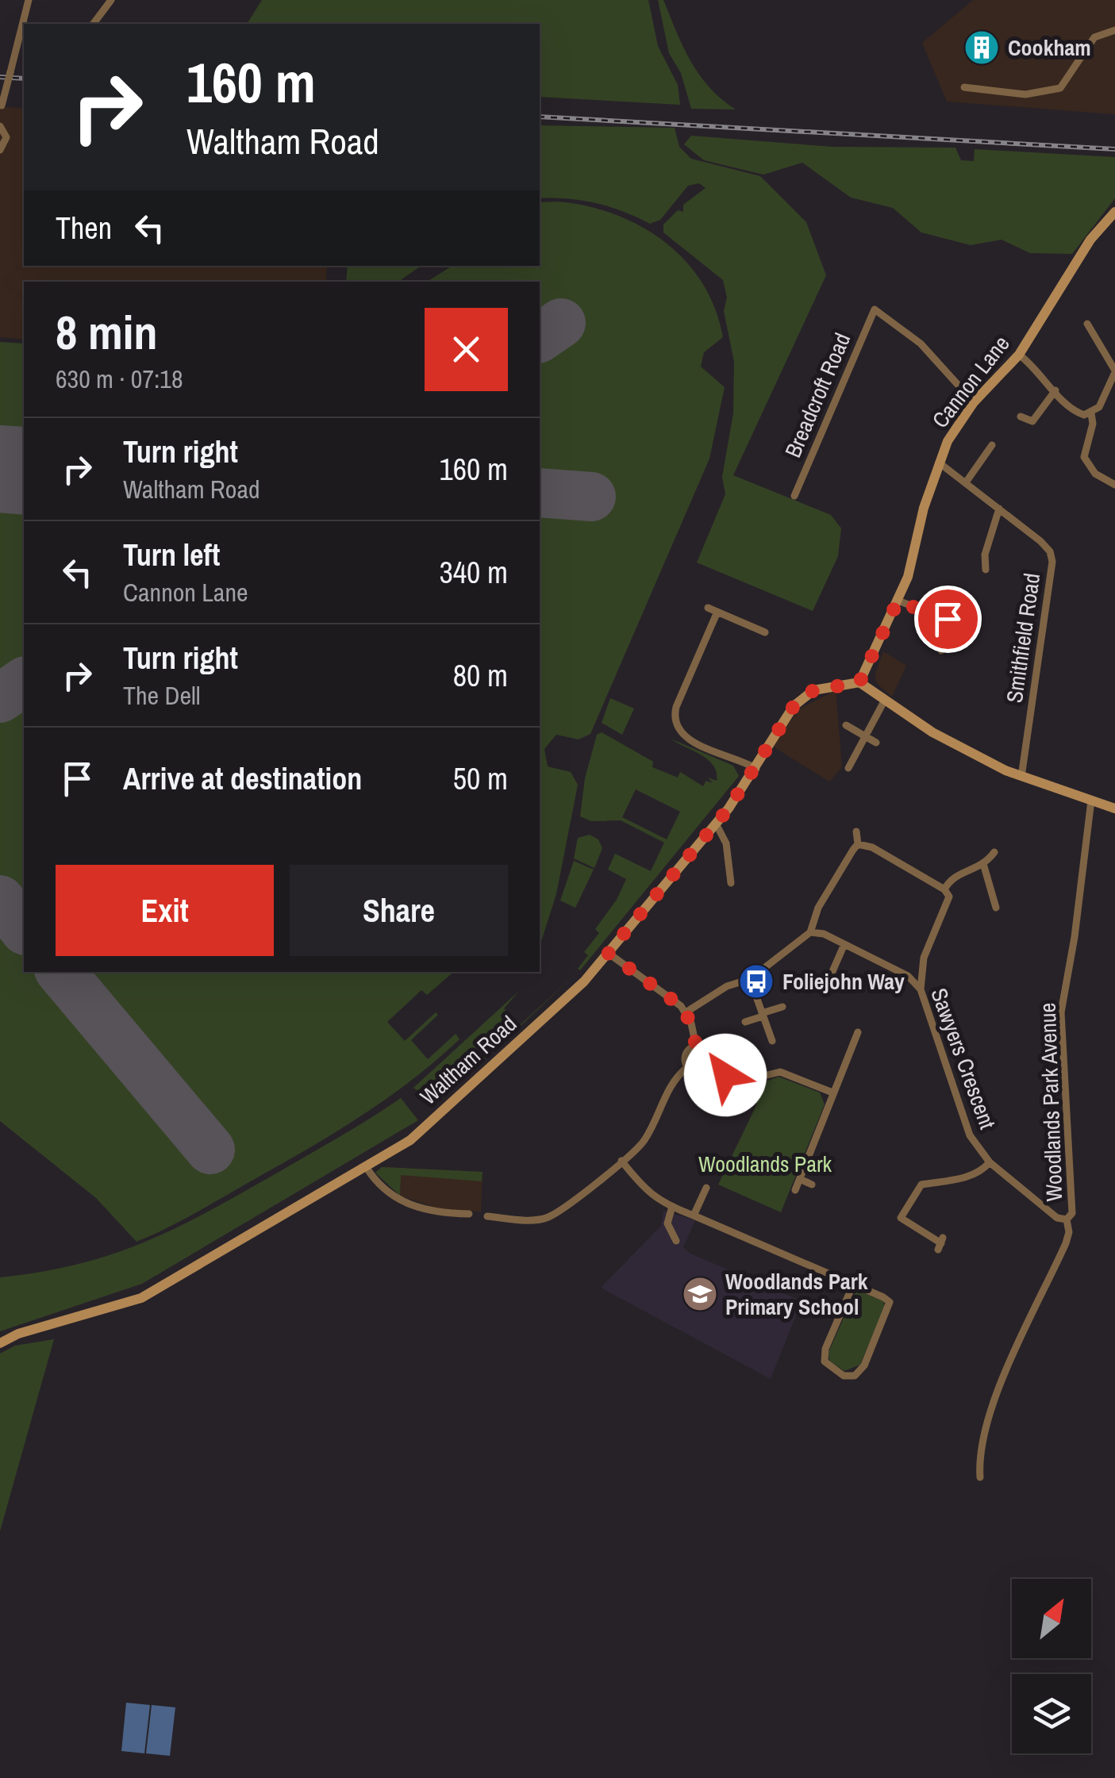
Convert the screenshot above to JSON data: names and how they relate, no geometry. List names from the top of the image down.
{
  "streets": {
    "street": [
      "Cannon Lane",
      "Breadcroft Road",
      "Smithfield Road",
      "Sawyers Crescent",
      "Waltham Road",
      "Woodlands Park Avenue"
    ]
  },
  "crossings": [
    ["Cannon Lane", "Breadcroft Road"],
    ["Cannon Lane", "Smithfield Road"],
    ["Cannon Lane", "Waltham Road"],
    ["Sawyers Crescent", "Woodlands Park Avenue"]
  ],
  "parks": ["Woodlands Park"],
  "places": {
    "building": ["Cookham"],
    "bus stop": ["Foliejohn Way"],
    "school or university": ["Woodlands Park Primary School"]
  },
  "north": "top right",
  "page": {
    "turn": ["160 m", "Waltham Road"],
    "then": "Then",
    "heading": ["8 min", "630 m · 07:18"],
    "list": [
      {
        "name": "Turn right",
        "note": "Waltham Road",
        "value": "160 m"
      },
      {
        "name": "Turn left",
        "note": "Cannon Lane",
        "value": "340 m"
      },
      {
        "name": "Turn right",
        "note": "The Dell",
        "value": "80 m"
      },
      {
        "name": "Arrive at destination",
        "value": "50 m"
      }
    ],
    "buttons": ["Exit", "Share"]
  }
}
